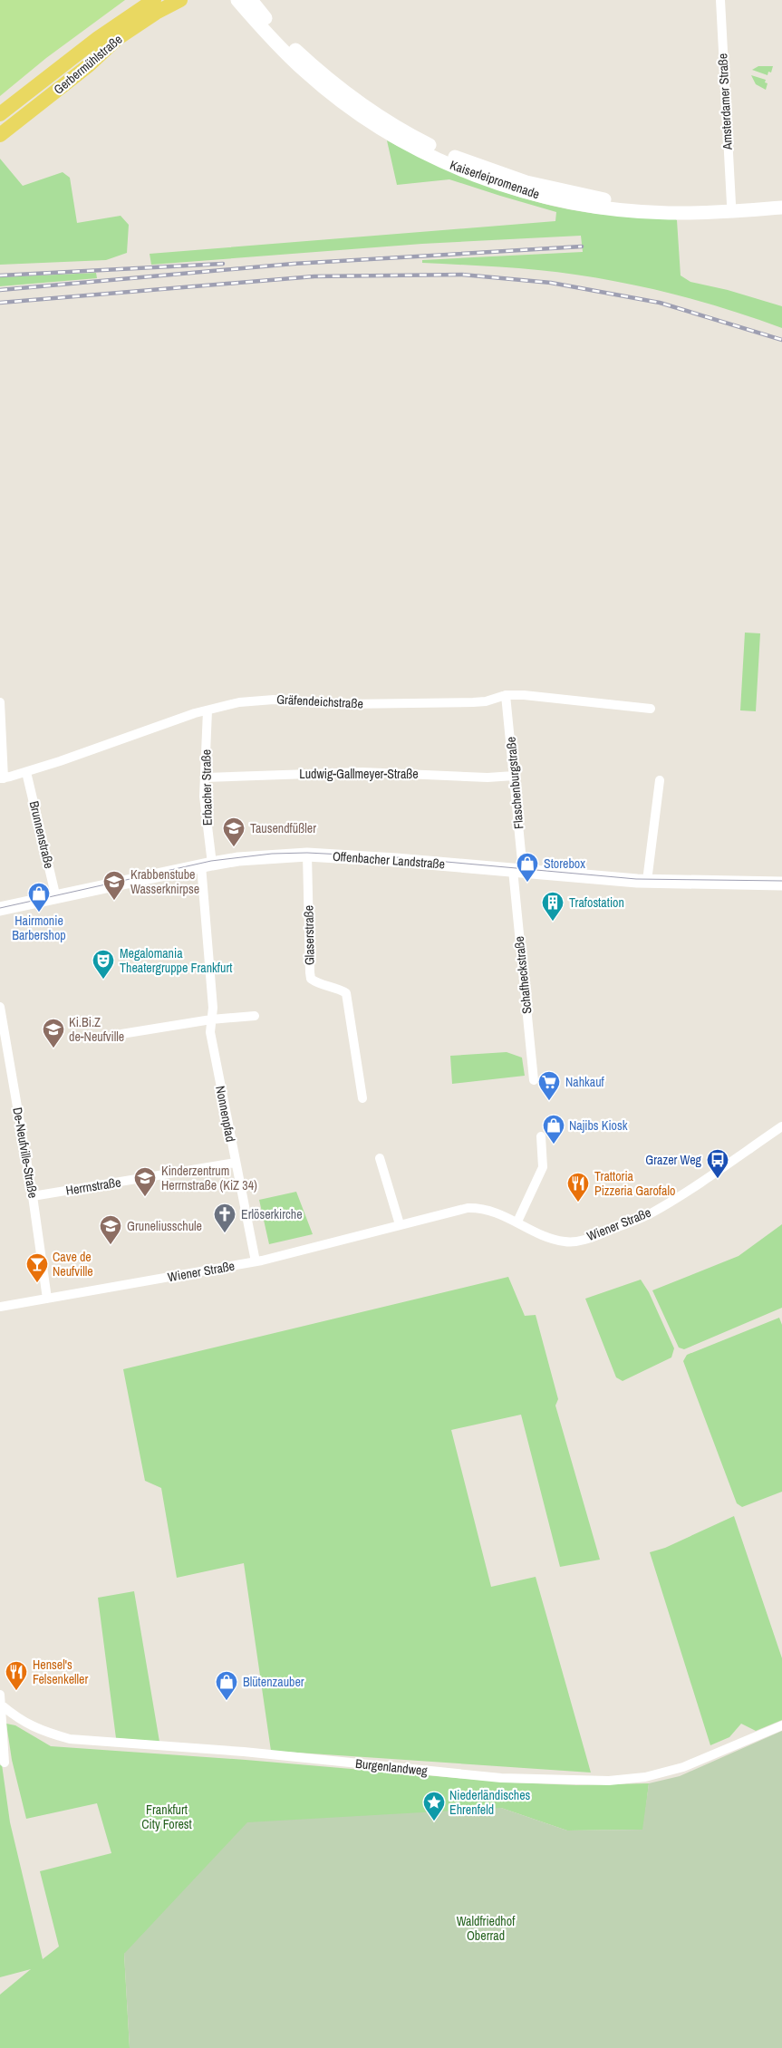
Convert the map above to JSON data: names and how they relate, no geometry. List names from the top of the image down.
{
  "streets": {
    "main road": ["Gerbermühlstraße", "Kaiserleipromenade", "Offenbacher Landstraße"],
    "street": [
      "Amsterdamer Straße",
      "Gräfendeichstraße",
      "Ludwig-Gallmeyer-Straße",
      "Flaschenburgstraße",
      "Erbacher Straße",
      "Brunnenstraße",
      "Glaserstraße",
      "Schafheckstraße",
      "Nonnenpfad",
      "De-Neufville-Straße",
      "Herrnstraße",
      "Wiener Straße",
      "Burgenlandweg"
    ]
  },
  "crossings": [
    ["Amsterdamer Straße", "Kaiserleipromenade"],
    ["Gräfendeichstraße", "Flaschenburgstraße"],
    ["Gräfendeichstraße", "Erbacher Straße"],
    ["Gräfendeichstraße", "Brunnenstraße"],
    ["Ludwig-Gallmeyer-Straße", "Flaschenburgstraße"],
    ["Ludwig-Gallmeyer-Straße", "Erbacher Straße"],
    ["Flaschenburgstraße", "Offenbacher Landstraße"],
    ["Flaschenburgstraße", "Schafheckstraße"],
    ["Erbacher Straße", "Offenbacher Landstraße"],
    ["Erbacher Straße", "Nonnenpfad"],
    ["Brunnenstraße", "Offenbacher Landstraße"],
    ["Offenbacher Landstraße", "Glaserstraße"],
    ["Offenbacher Landstraße", "Schafheckstraße"],
    ["Offenbacher Landstraße", "Nonnenpfad"],
    ["Nonnenpfad", "Herrnstraße"],
    ["Nonnenpfad", "Wiener Straße"],
    ["De-Neufville-Straße", "Herrnstraße"],
    ["De-Neufville-Straße", "Wiener Straße"]
  ],
  "parks": ["Frankfurt City Forest", "Waldfriedhof Oberrad"],
  "places": {
    "school or university": [
      "Tausendfüßler",
      "Krabbenstube Wasserknirpse",
      "Ki.Bi.Z de-Neufville",
      "Kinderzentrum Herrnstraße (KiZ 34)",
      "Gruneliusschule"
    ],
    "shop": [
      "Storebox",
      "Hairmonie Barbershop",
      "Najibs Kiosk",
      "Blütenzauber"
    ],
    "building": ["Trafostation"],
    "theatre": ["Megalomania Theatergruppe Frankfurt"],
    "supermarket": ["Nahkauf"],
    "bus stop": ["Grazer Weg"],
    "restaurant": ["Trattoria Pizzeria Garofalo", "Hensel's Felsenkeller"],
    "church": ["Erlöserkirche"],
    "bar": ["Cave de Neufville"],
    "place": ["Niederländisches Ehrenfeld"]
  }
}
